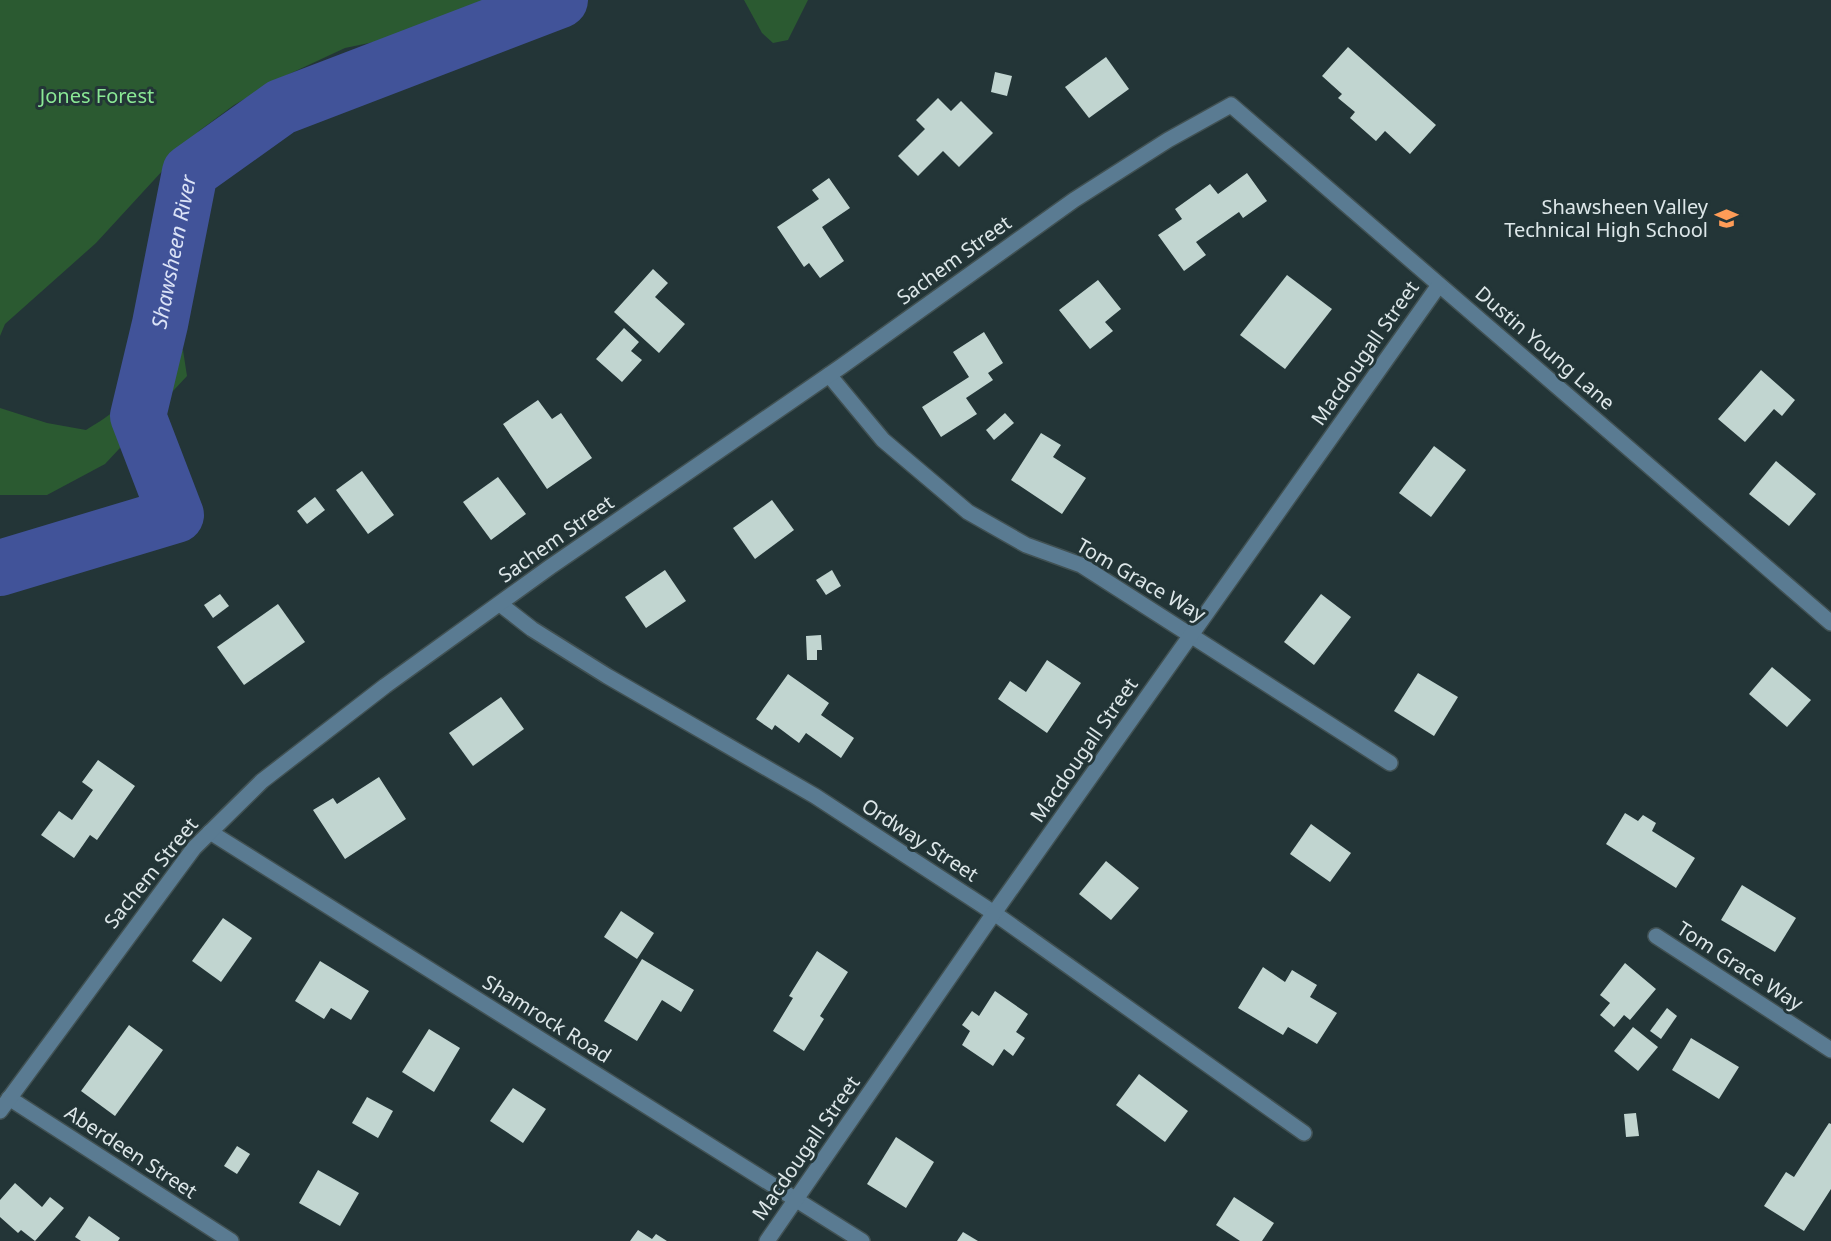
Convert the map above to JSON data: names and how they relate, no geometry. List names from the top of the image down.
{
  "streets": {
    "street": [
      "Sachem Street",
      "Dustin Young Lane",
      "Macdougall Street",
      "Tom Grace Way",
      "Ordway Street",
      "Shamrock Road",
      "Aberdeen Street"
    ]
  },
  "crossings": [
    ["Sachem Street", "Dustin Young Lane"],
    ["Sachem Street", "Tom Grace Way"],
    ["Sachem Street", "Ordway Street"],
    ["Sachem Street", "Shamrock Road"],
    ["Sachem Street", "Aberdeen Street"],
    ["Dustin Young Lane", "Macdougall Street"],
    ["Macdougall Street", "Tom Grace Way"],
    ["Macdougall Street", "Ordway Street"],
    ["Macdougall Street", "Shamrock Road"]
  ],
  "water": ["Shawsheen River"],
  "parks": ["Jones Forest"],
  "places": {
    "school or university": ["Shawsheen Valley Technical High School"]
  }
}
